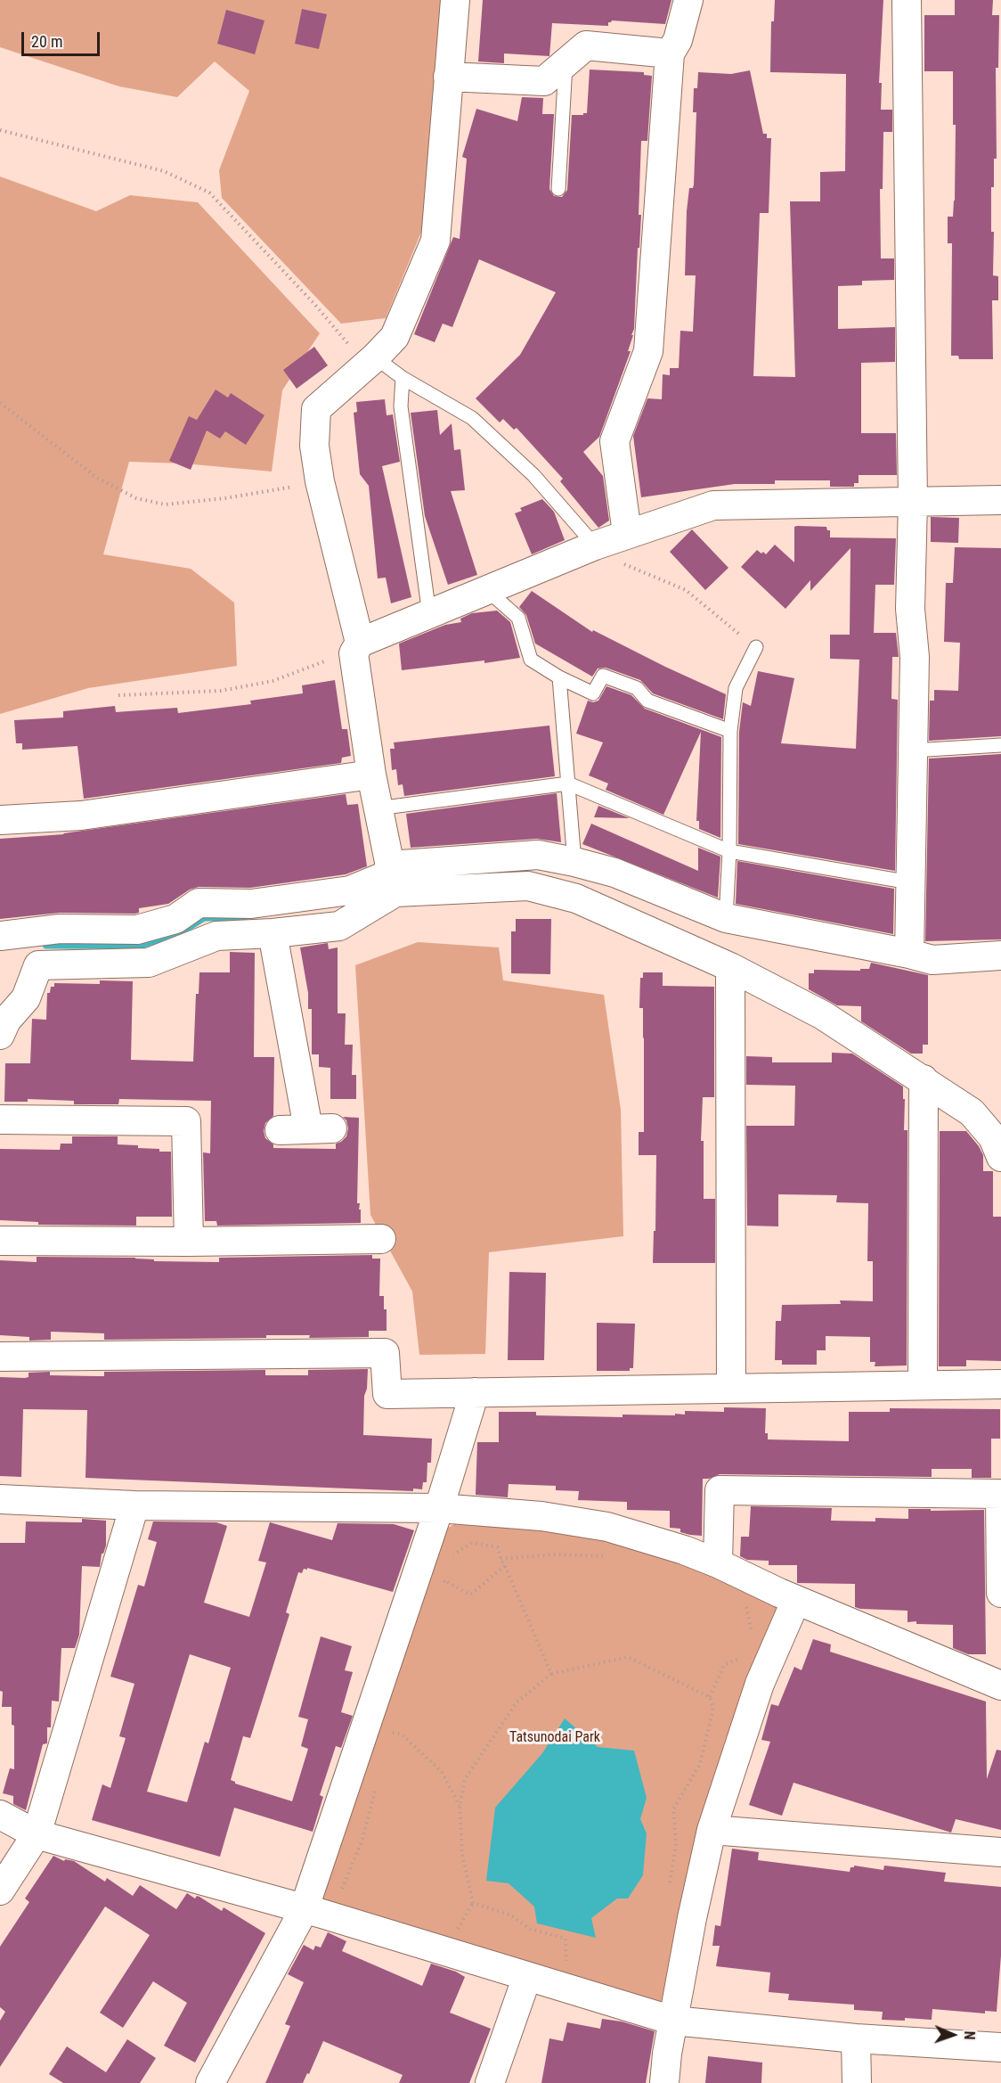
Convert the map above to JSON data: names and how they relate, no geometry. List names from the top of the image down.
{
  "parks": ["Tatsunodai Park"],
  "scale_bar": "20 m",
  "north": "right"
}
